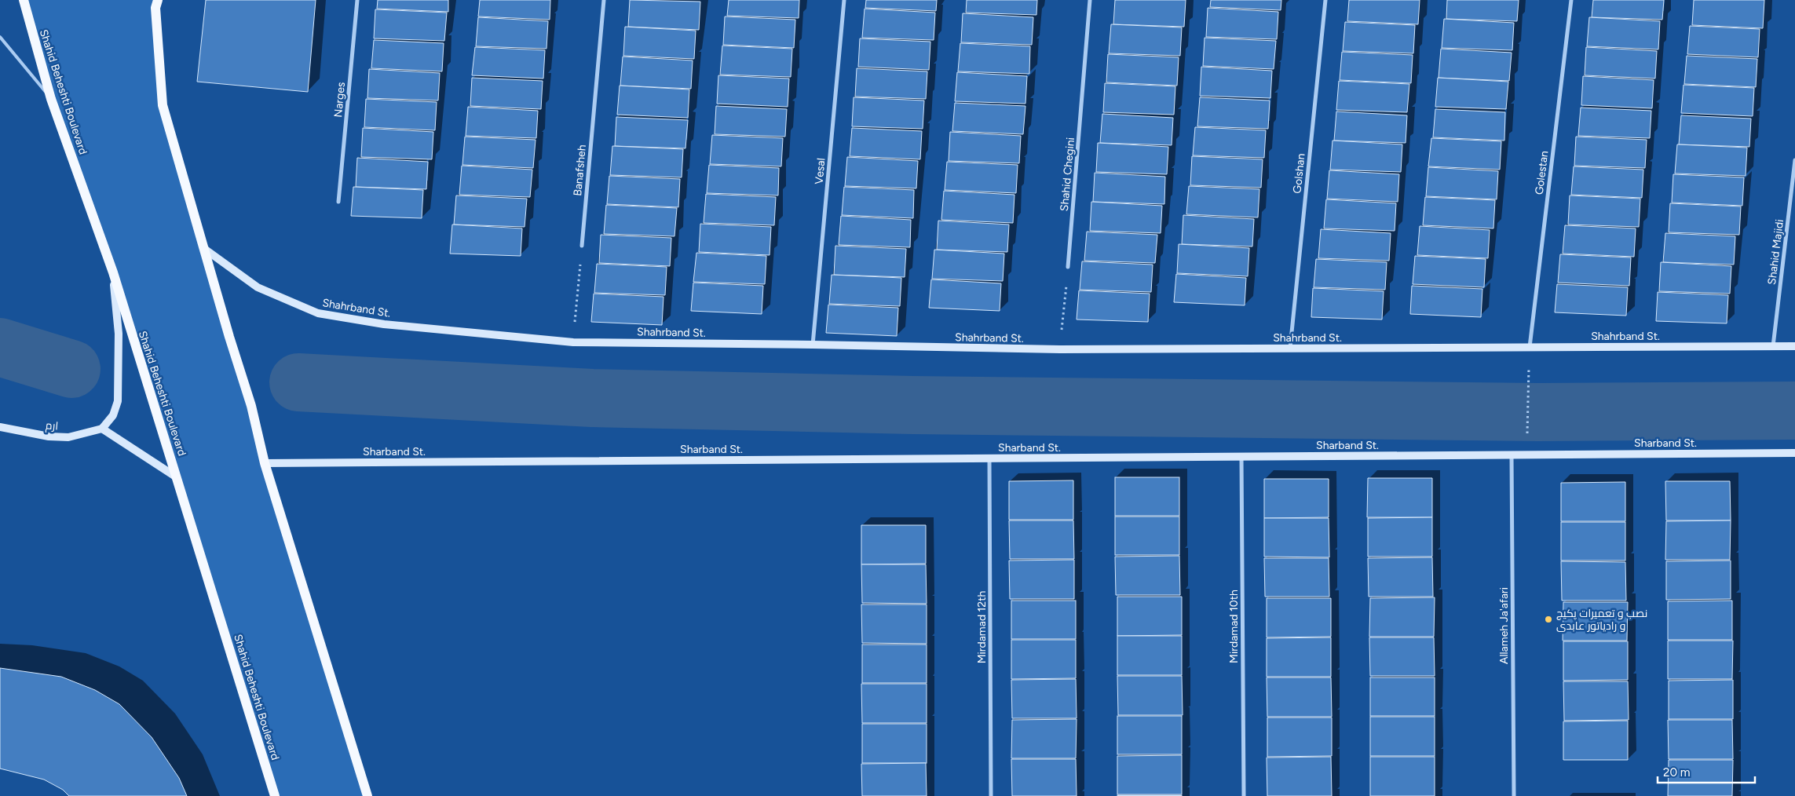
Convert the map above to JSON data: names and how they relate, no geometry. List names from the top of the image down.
{
  "streets": {
    "main road": ["Shahid Beheshti Boulevard"],
    "street": [
      "Narges",
      "Banafsheh",
      "Vesal",
      "Golestan",
      "Golshan",
      "Shahid Chegini",
      "Shahid Majidi",
      "Shahrband St.",
      "ارم",
      "Sharband St.",
      "Allameh Ja'afari",
      "Mirdamad 10th",
      "Mirdamad 12th"
    ]
  },
  "crossings": [
    ["Vesal", "Shahrband St."],
    ["Golestan", "Shahrband St."],
    ["Golshan", "Shahrband St."],
    ["Shahid Majidi", "Shahrband St."],
    ["Sharband St.", "Allameh Ja'afari"],
    ["Sharband St.", "Mirdamad 10th"],
    ["Sharband St.", "Mirdamad 12th"]
  ],
  "places": ["نصب و تعمیرات پکیج و رادیاتور عابدی"],
  "scale_bar": "20 m"
}
